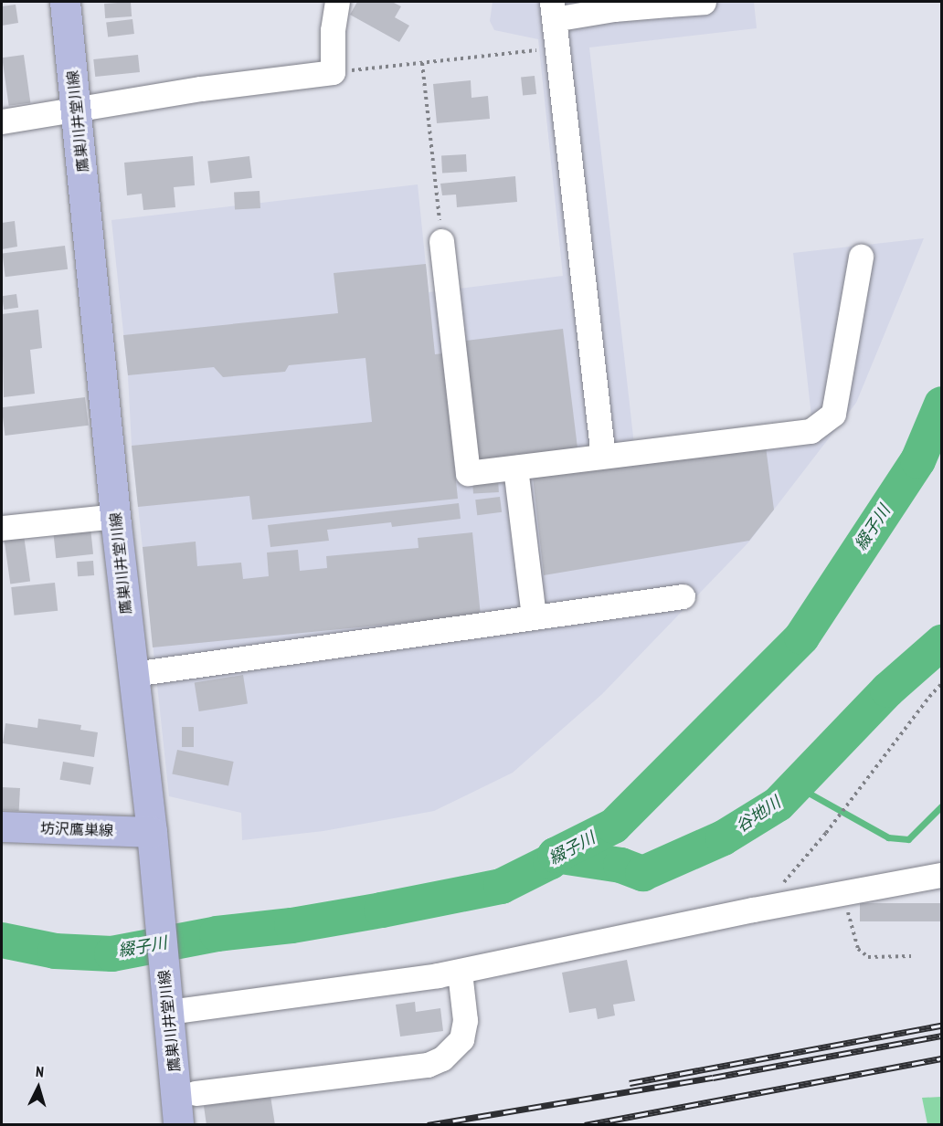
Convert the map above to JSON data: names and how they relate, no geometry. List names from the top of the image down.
{
  "streets": {
    "main road": ["鷹巣川井堂川線", "坊沢鷹巣線"]
  },
  "crossings": [
    ["鷹巣川井堂川線", "坊沢鷹巣線"]
  ],
  "water": ["綴子川", "谷地川"],
  "north": "top"
}
